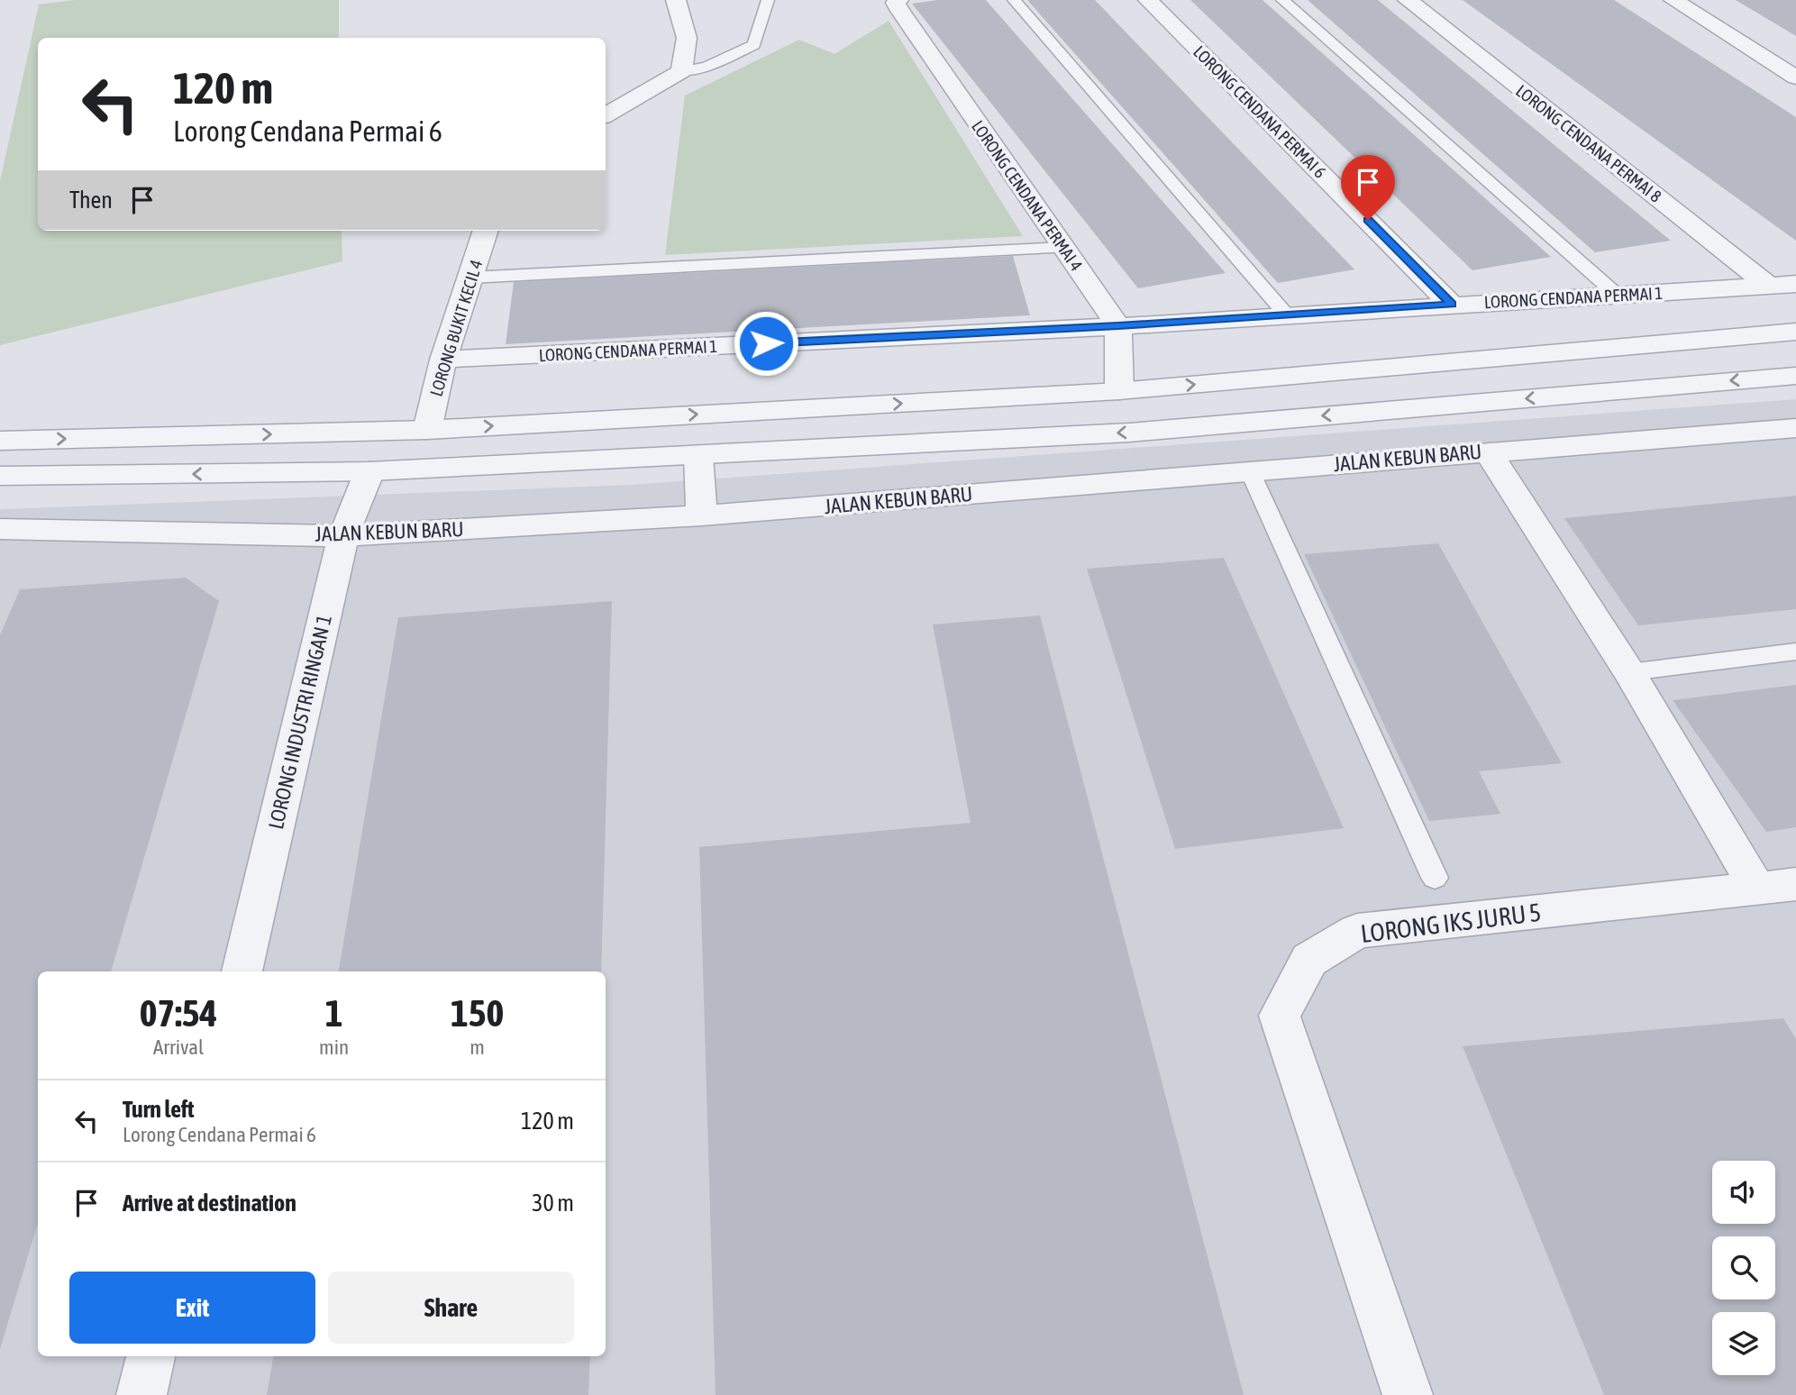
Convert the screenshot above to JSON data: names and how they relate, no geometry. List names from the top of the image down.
{
  "streets": {
    "street": [
      "LORONG CENDANA PERMAI 6",
      "LORONG CENDANA PERMAI 8",
      "LORONG CENDANA PERMAI 4",
      "LORONG CENDANA PERMAI 1",
      "LORONG BUKIT KECIL 4",
      "JALAN KEBUN BARU",
      "LORONG INDUSTRI RINGAN 1",
      "LORONG IKS JURU 5"
    ]
  },
  "crossings": [
    ["LORONG CENDANA PERMAI 6", "LORONG CENDANA PERMAI 1"],
    ["LORONG CENDANA PERMAI 8", "LORONG CENDANA PERMAI 1"],
    ["LORONG CENDANA PERMAI 4", "LORONG CENDANA PERMAI 1"],
    ["LORONG CENDANA PERMAI 1", "LORONG BUKIT KECIL 4"],
    ["JALAN KEBUN BARU", "LORONG INDUSTRI RINGAN 1"]
  ],
  "page": {
    "turn": ["120 m", "Lorong Cendana Permai 6"],
    "then": "Then",
    "eta": [
      "07:54",
      "Arrival",
      "1",
      "min",
      "150",
      "m"
    ],
    "list": [
      {
        "name": "Turn left",
        "note": "Lorong Cendana Permai 6",
        "value": "120 m"
      },
      {
        "name": "Arrive at destination",
        "value": "30 m"
      }
    ],
    "buttons": ["Exit", "Share"]
  }
}
